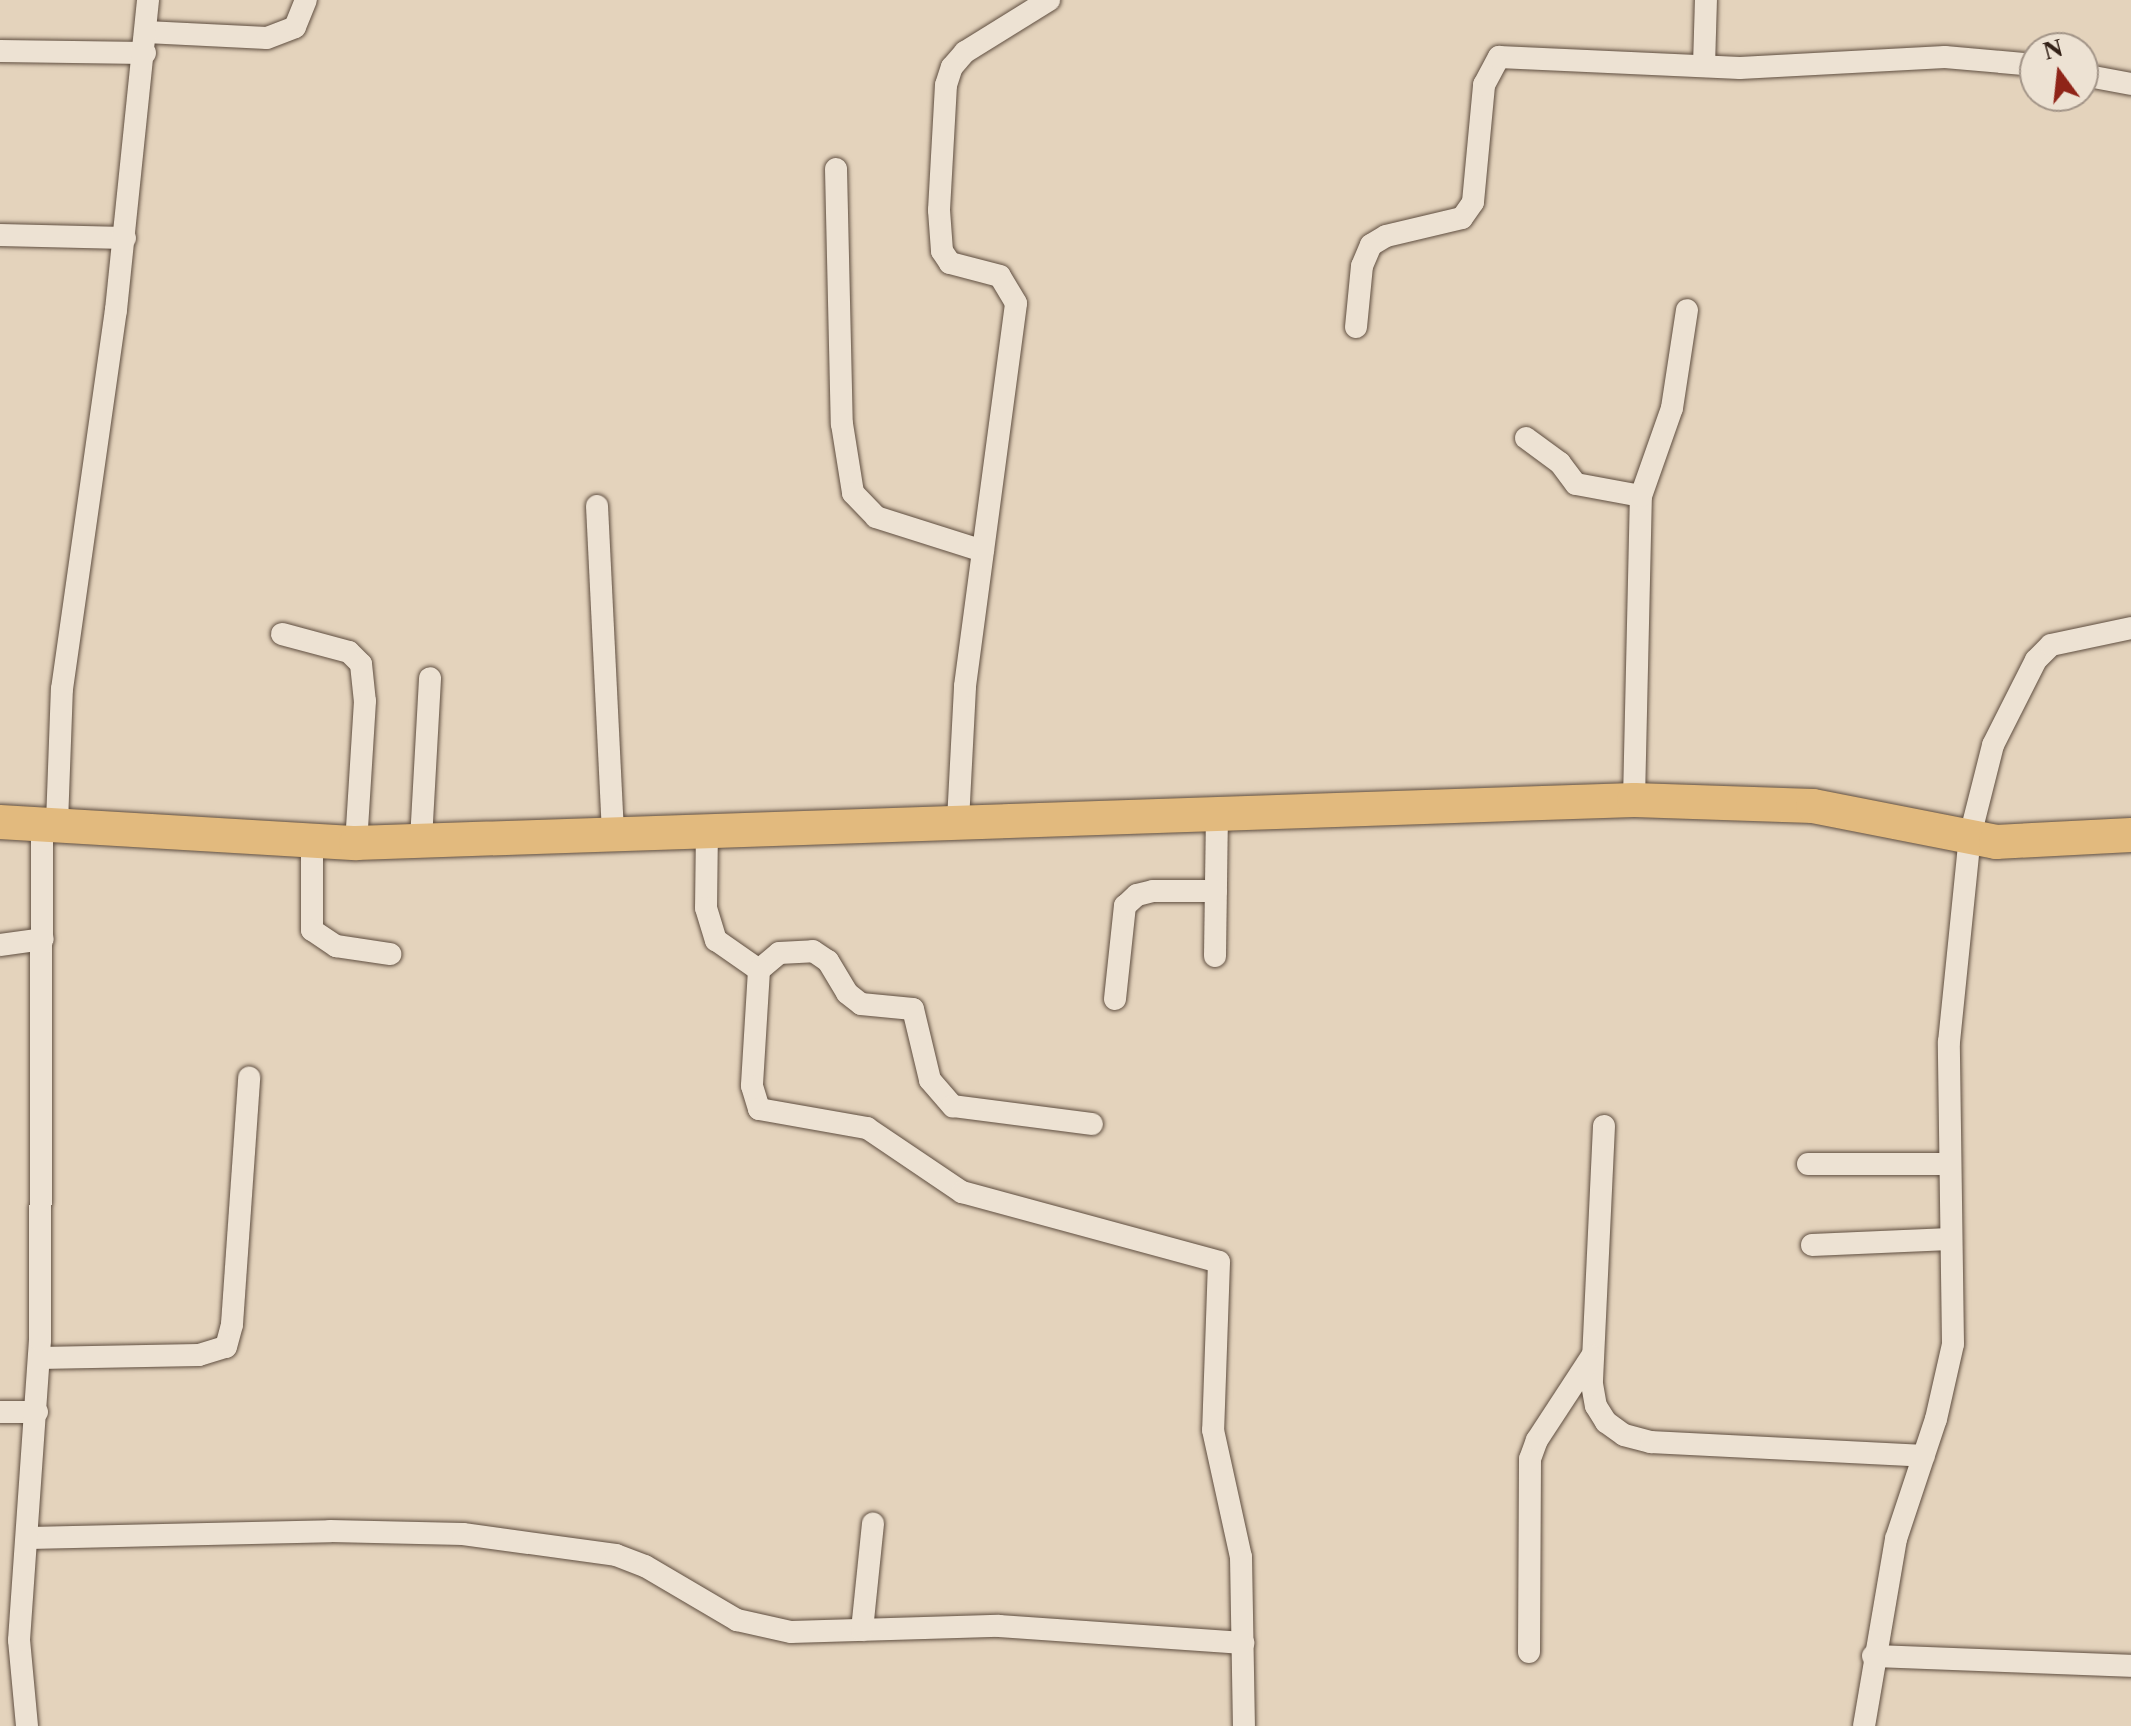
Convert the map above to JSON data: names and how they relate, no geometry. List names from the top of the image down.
{
  "north": "top"
}
